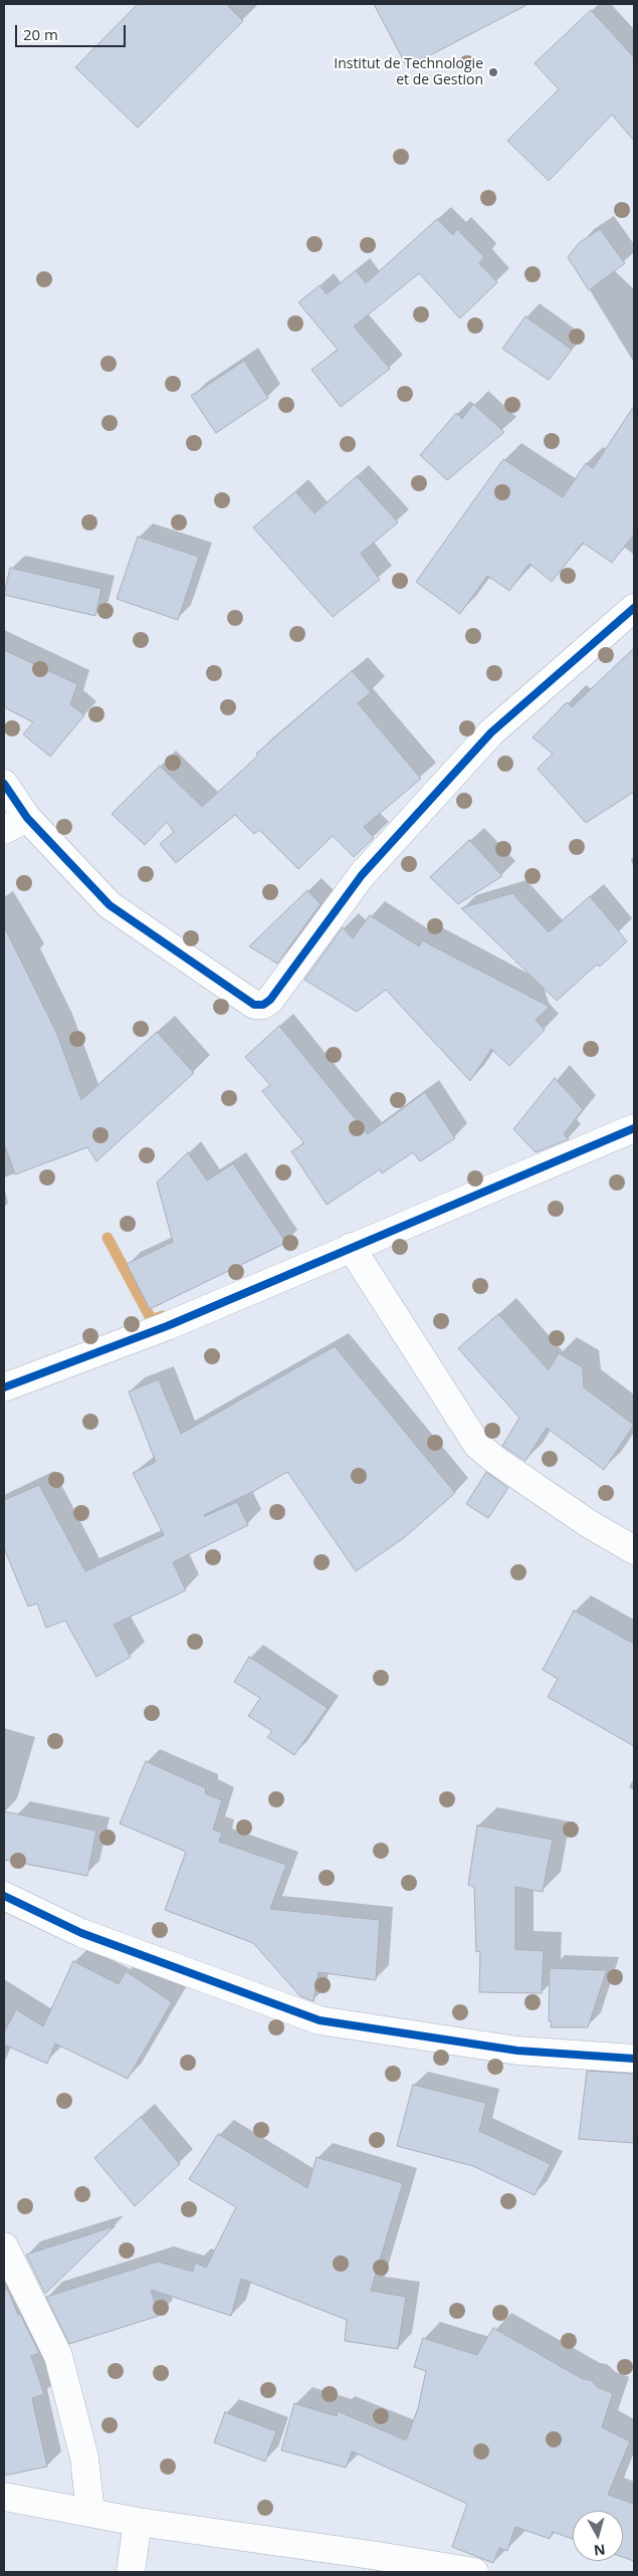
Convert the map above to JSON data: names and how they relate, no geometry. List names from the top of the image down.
{
  "places": ["Institut de Technologie et de Gestion"],
  "scale_bar": "20 m",
  "north": "bottom"
}
